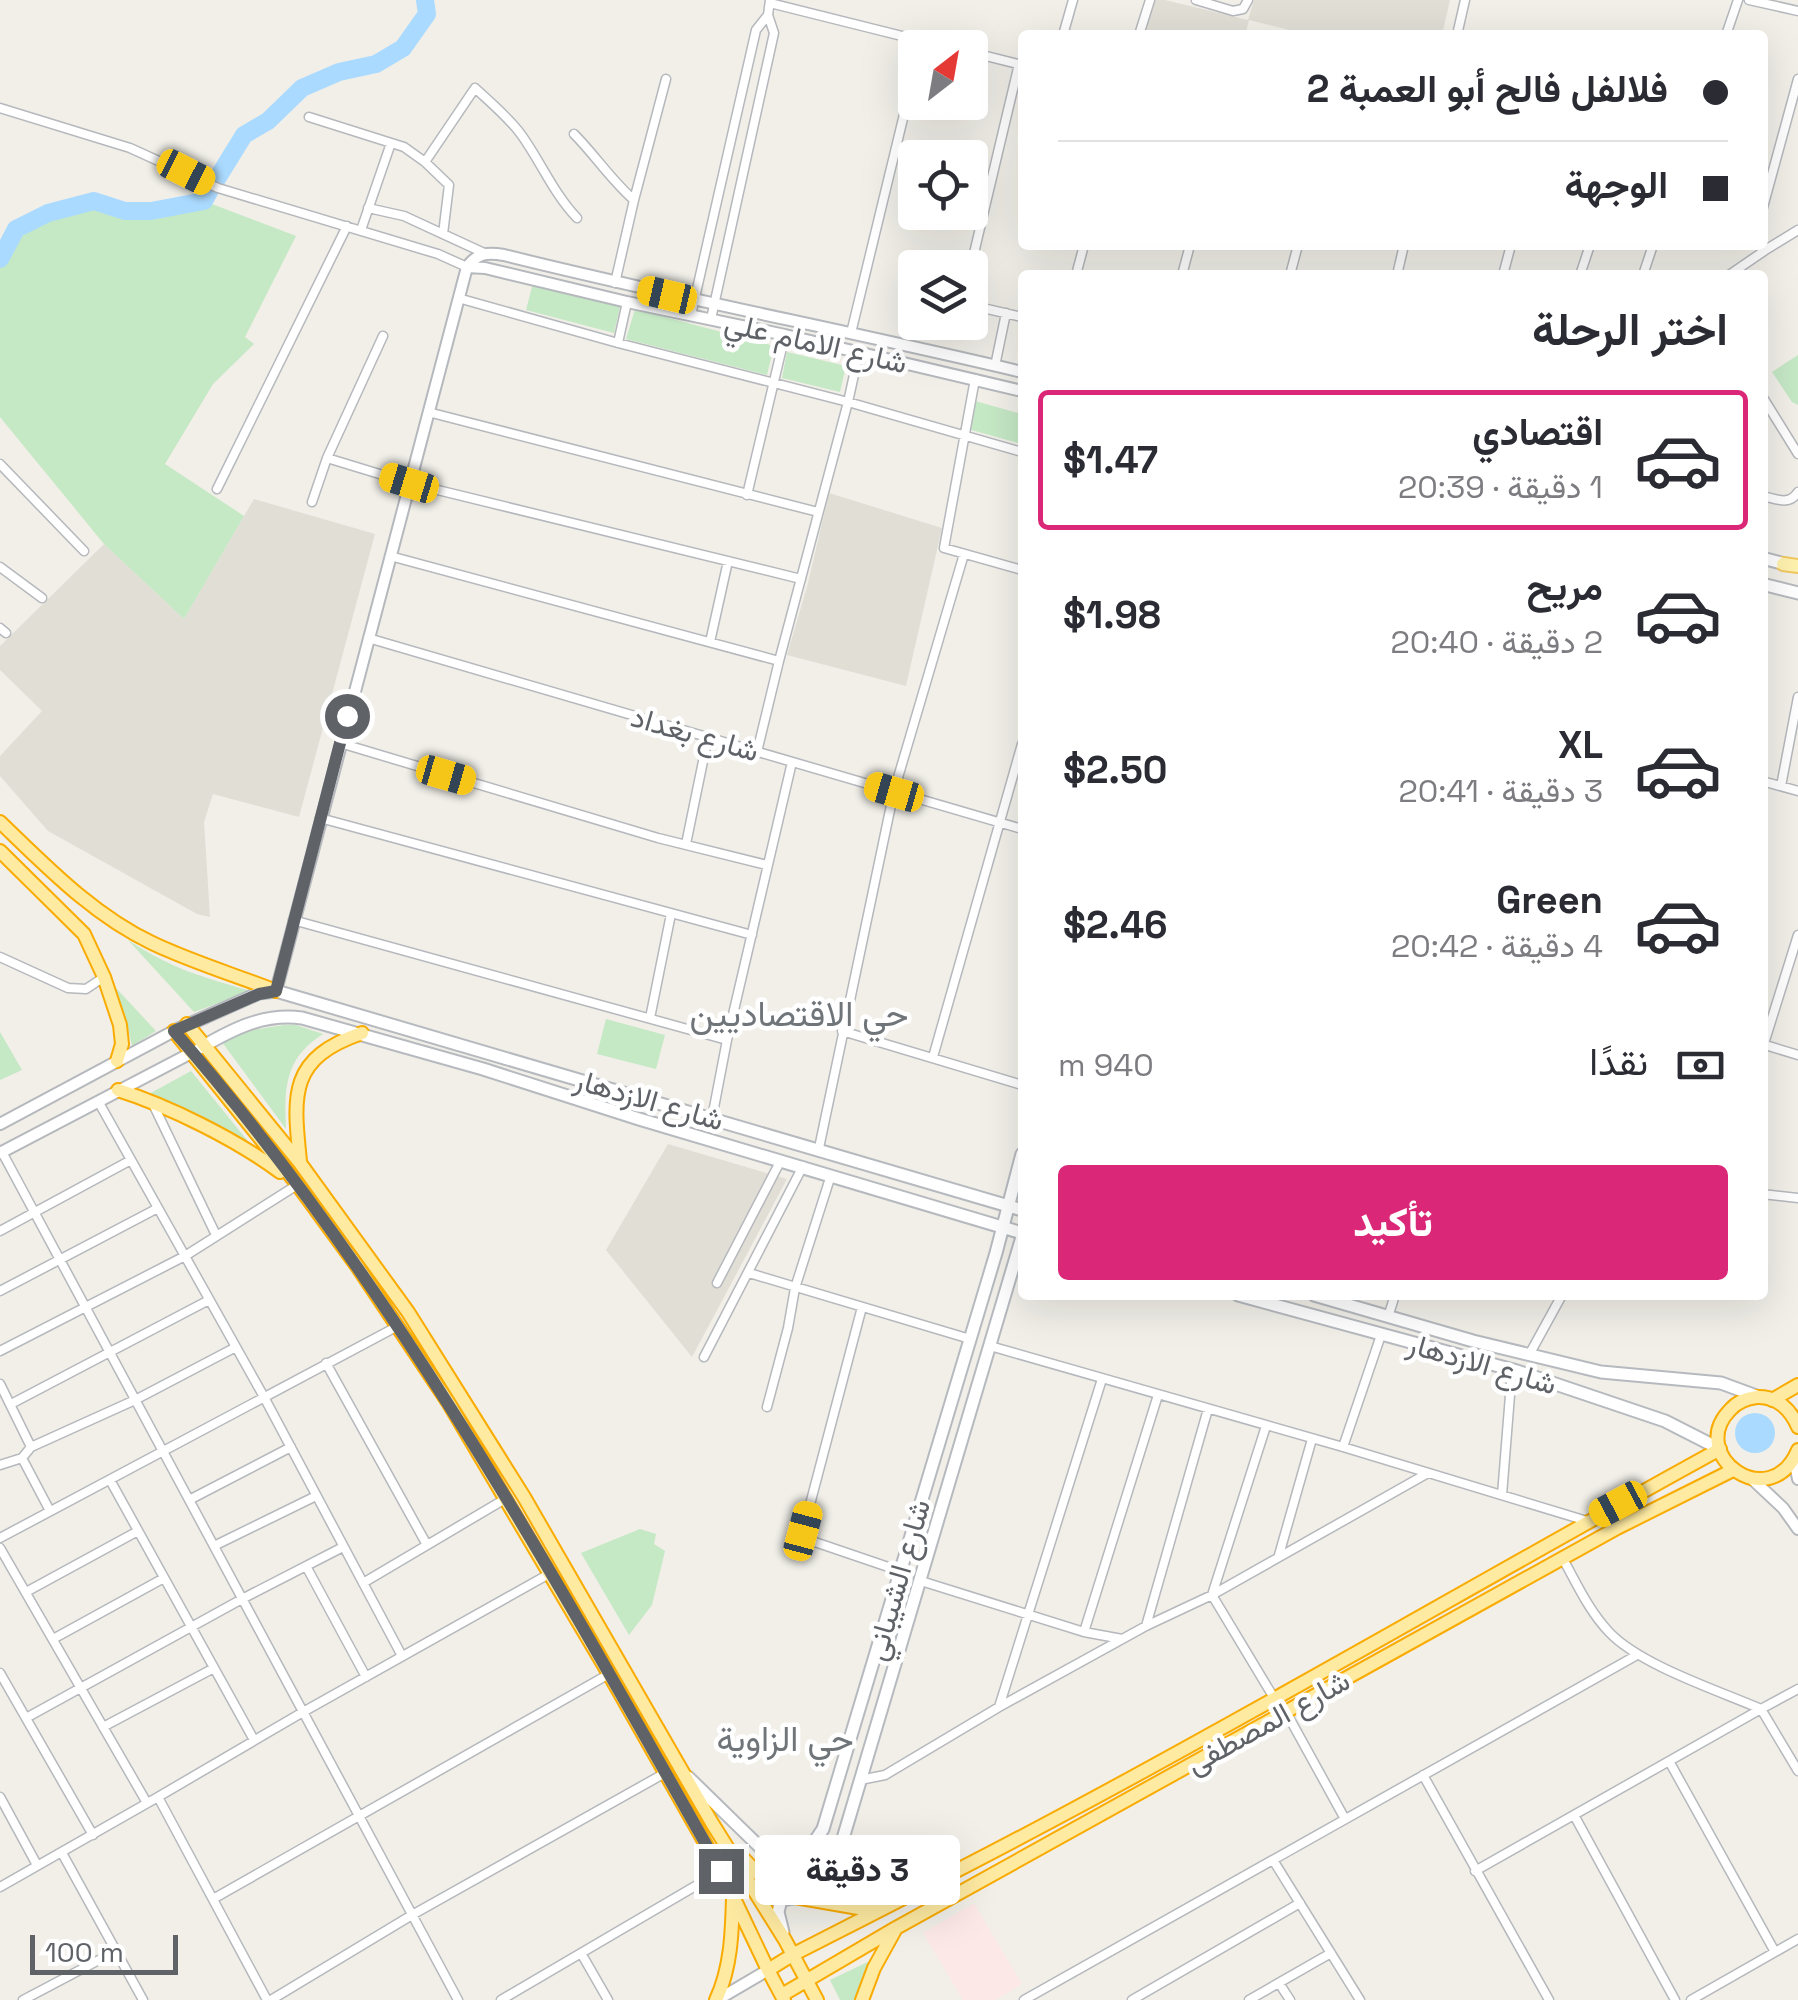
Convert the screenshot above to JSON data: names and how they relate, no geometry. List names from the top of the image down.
{
  "streets": {
    "highway": ["شارع المصطفى"],
    "main road": ["شارع الازدهار", "شارع الشيباني"],
    "street": ["شارع الامام علي", "شارع بغداد"]
  },
  "crossings": [
    ["شارع الازدهار", "شارع الشيباني"],
    ["شارع الازدهار", "شارع المصطفى"]
  ],
  "districts": ["حي الاقتصاديين", "حي الزاوية"],
  "scale_bar": "100 m",
  "north": "top right",
  "page": {
    "banner": ["فلالفل فالح أبو العمبة 2", "الوجهة"],
    "heading": "اختر الرحلة",
    "list": [
      {
        "name": "اقتصادي",
        "note": "1 دقيقة · 20:39",
        "value": "$1.47"
      },
      {
        "name": "مريح",
        "note": "2 دقيقة · 20:40",
        "value": "$1.98"
      },
      {
        "name": "XL",
        "note": "3 دقيقة · 20:41",
        "value": "$2.50"
      },
      {
        "name": "Green",
        "note": "4 دقيقة · 20:42",
        "value": "$2.46"
      }
    ],
    "pay": ["نقدًا", "940 m"],
    "buttons": "تأكيد",
    "bubble": "3 دقيقة",
    "scale": "100 m"
  }
}
